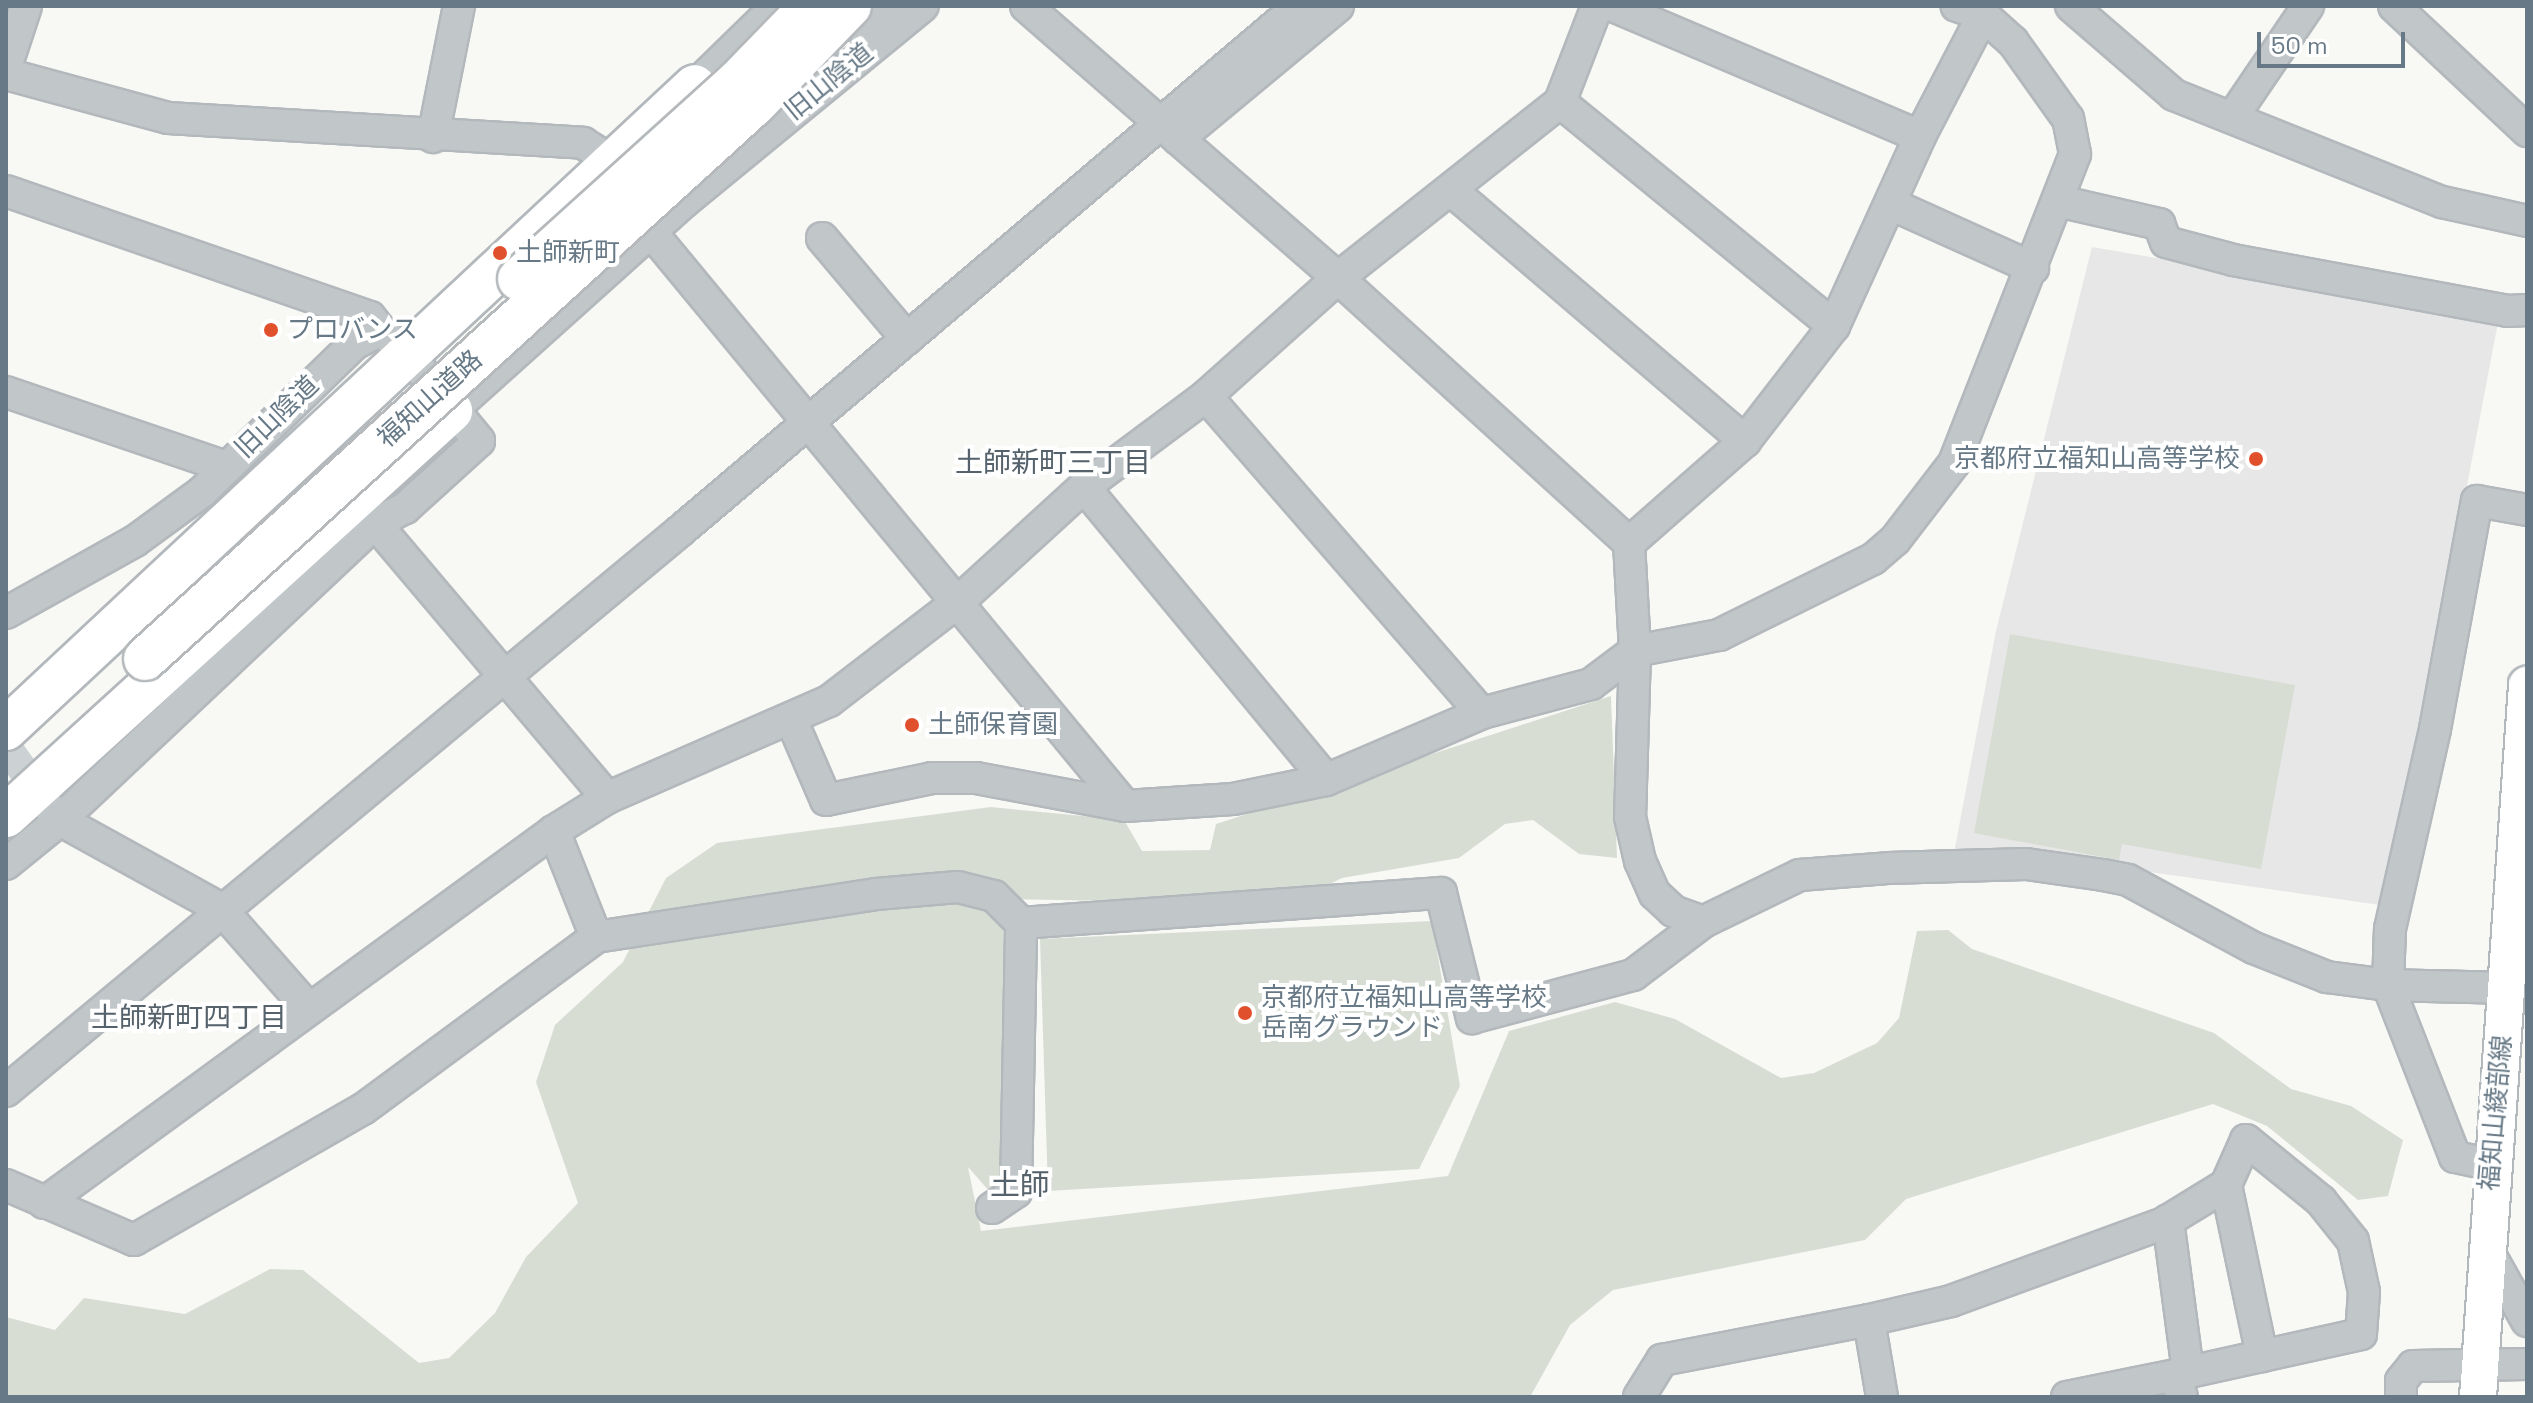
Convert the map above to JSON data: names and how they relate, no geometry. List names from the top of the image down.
{
  "streets": {
    "highway": ["福知山道路"],
    "main road": ["福知山綾部線"],
    "street": ["旧山陰道"]
  },
  "districts": ["土師新町三丁目", "土師新町四丁目", "土師"],
  "places": [
    "土師新町",
    "プロバンス",
    "京都府立福知山高等学校",
    "土師保育園",
    "京都府立福知山高等学校 岳南グラウンド"
  ],
  "scale_bar": "50 m"
}
